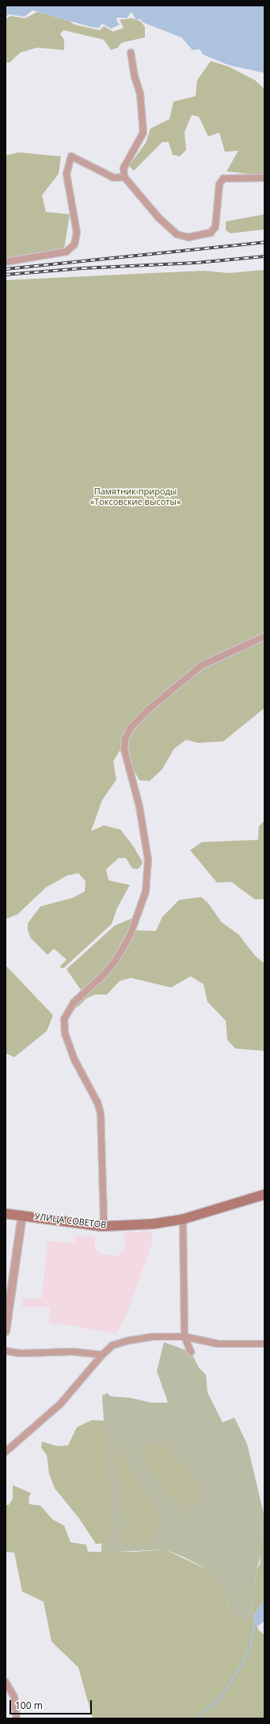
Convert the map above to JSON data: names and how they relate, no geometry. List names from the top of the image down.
{
  "streets": {
    "main road": ["УЛИЦА СОВЕТОВ"]
  },
  "parks": ["Памятник природы «Токсовские высоты»"],
  "scale_bar": "100 m"
}
